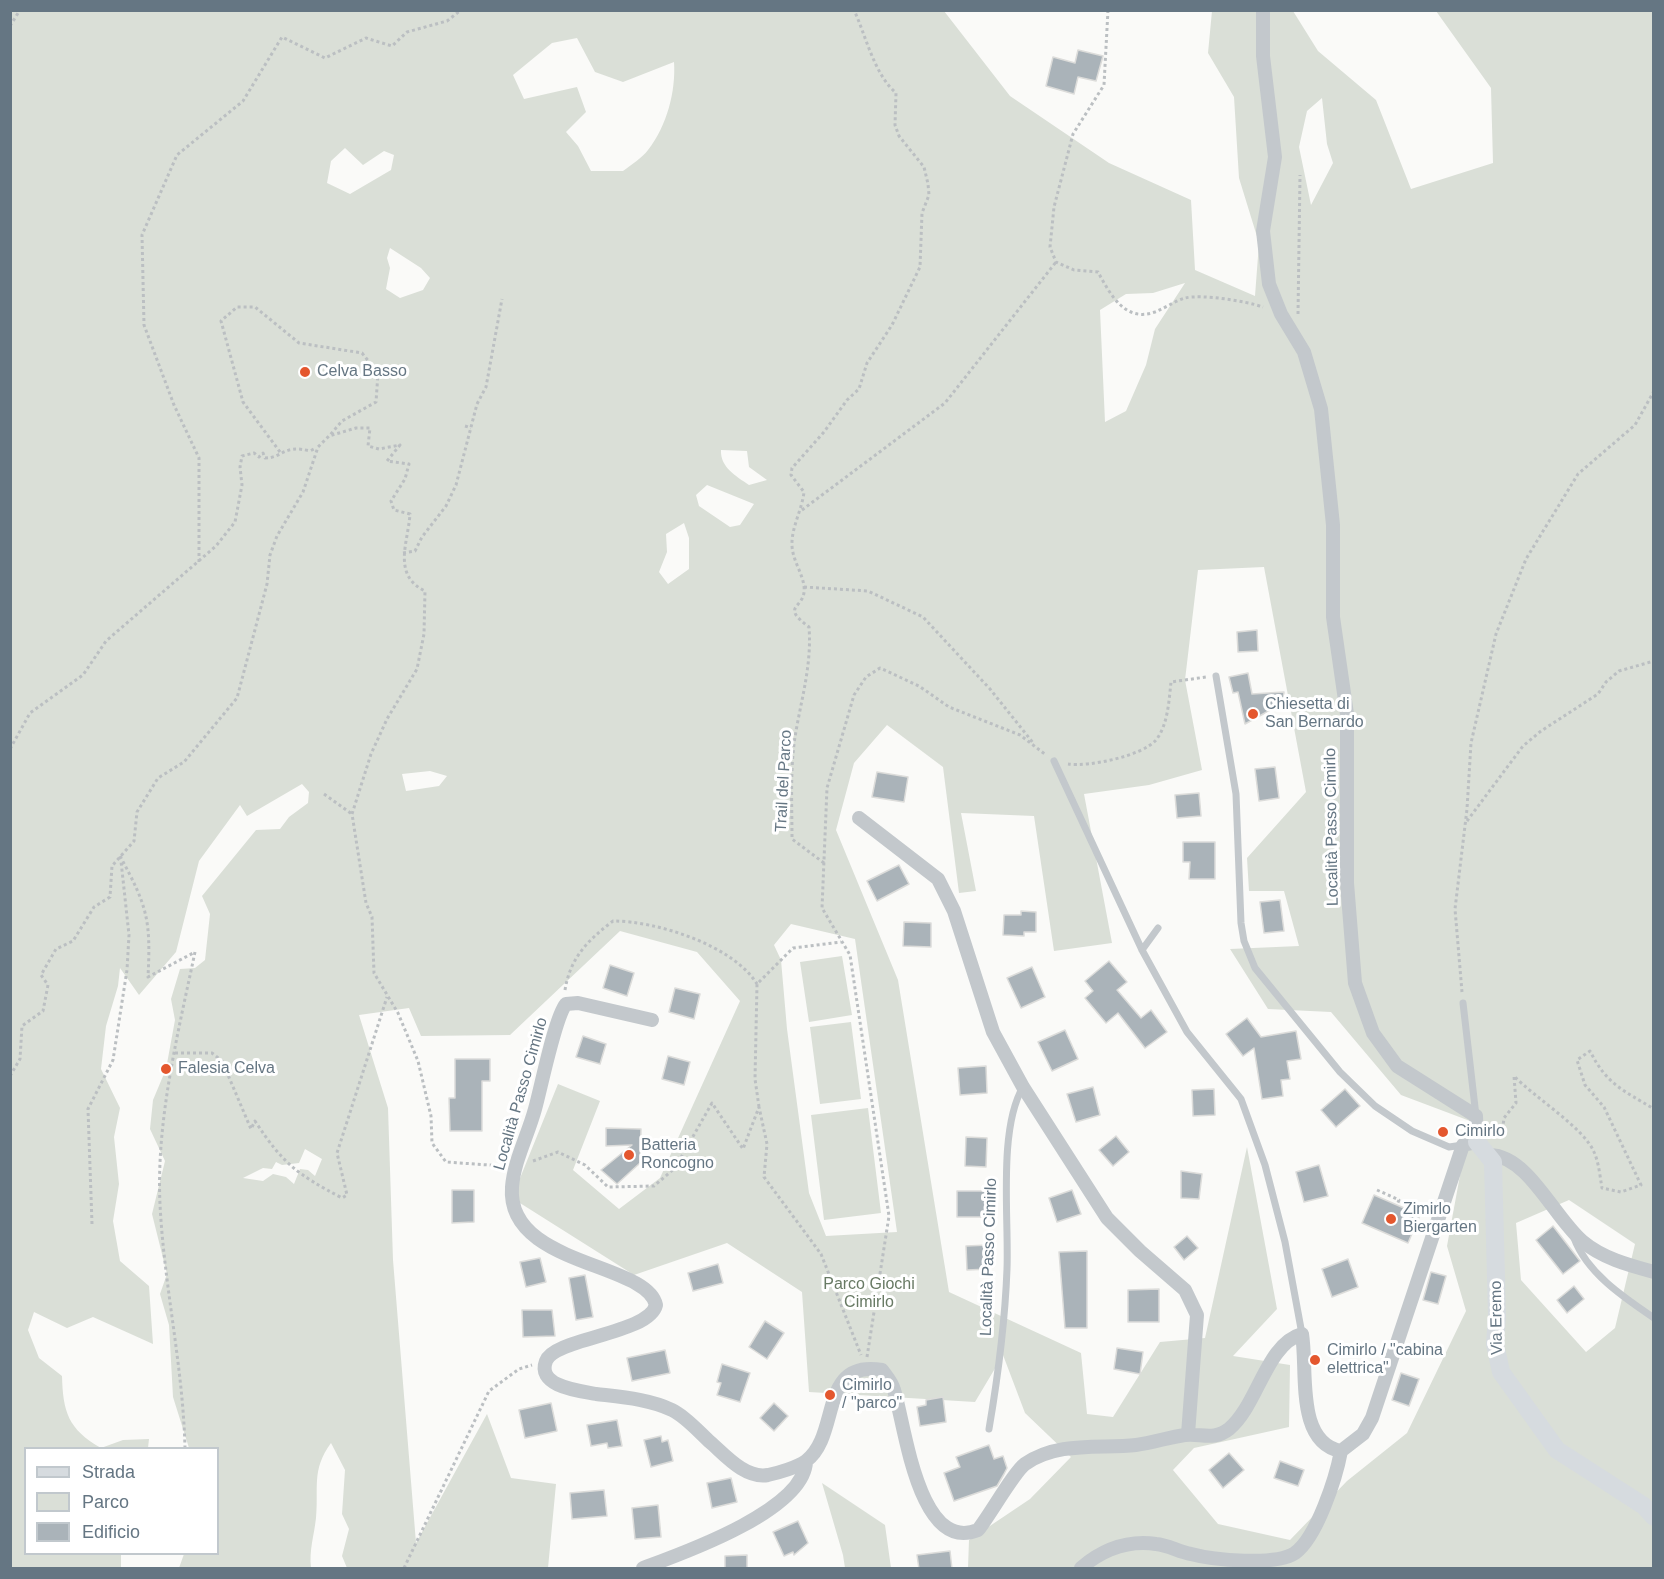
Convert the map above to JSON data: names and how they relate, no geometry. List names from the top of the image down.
{
  "streets": {
    "street": ["Località Passo Cimirlo", "Via Eremo"],
    "path": ["Trail del Parco"]
  },
  "parks": ["Parco Giochi Cimirlo"],
  "places": [
    "Celva Basso",
    "Chiesetta di San Bernardo",
    "Falesia Celva",
    "Cimirlo",
    "Batteria Roncogno",
    "Zimirlo Biergarten",
    "Cimirlo / \"cabina elettrica\"",
    "Cimirlo / \"parco\""
  ],
  "legend": ["Strada", "Parco", "Edificio"]
}
